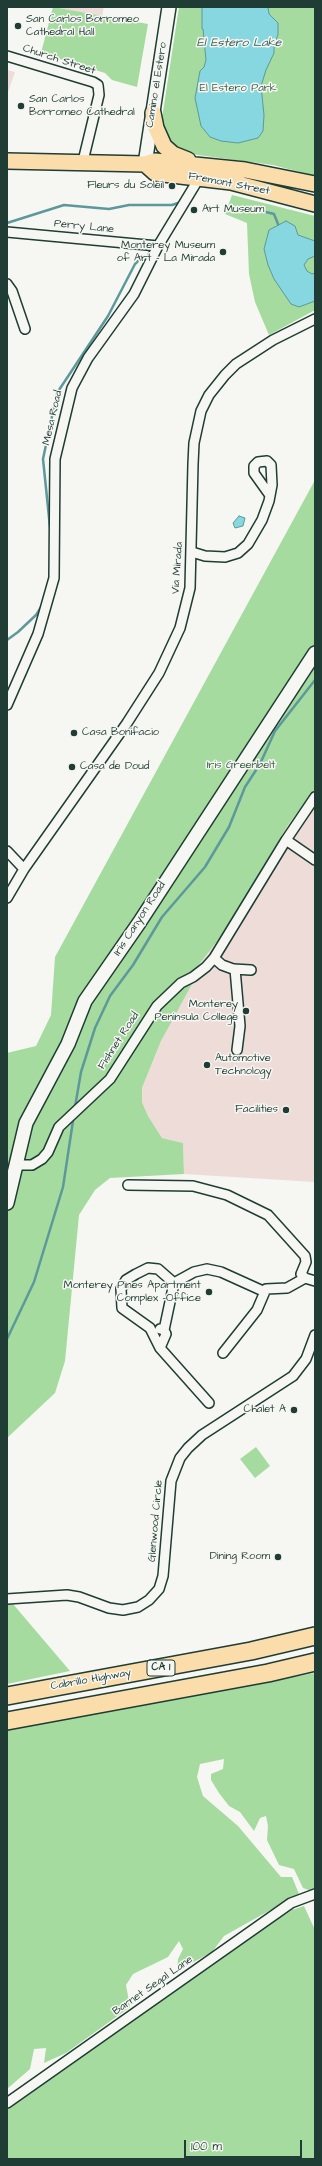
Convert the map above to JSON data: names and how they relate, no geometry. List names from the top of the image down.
{
  "streets": {
    "highway": ["CA 1", "Cabrillo Highway"],
    "main road": ["Fremont Street"],
    "street": [
      "Church Street",
      "Camino el Estero",
      "Perry Lane",
      "Mesa Road",
      "Via Mirada",
      "Iris Canyon Road",
      "Fishnet Road",
      "Glenwood Circle",
      "Barnet Segal Lane"
    ]
  },
  "crossings": [
    ["Church Street", "Fremont Street"],
    ["Camino el Estero", "Fremont Street"],
    ["Fremont Street", "Mesa Road"],
    ["Perry Lane", "Mesa Road"],
    ["Iris Canyon Road", "Fishnet Road"]
  ],
  "water": ["El Estero Lake"],
  "parks": ["El Estero Park", "Iris Greenbelt"],
  "places": [
    "San Carlos Borromeo Cathedral Hall",
    "San Carlos Borromeo Cathedral",
    "Fleurs du Soleil",
    "Art Museum",
    "Monterey Museum of Art - La Mirada",
    "Casa Bonifacio",
    "Casa de Doud",
    "Monterey Peninsula College",
    "Automotive Technology",
    "Facilities",
    "Monterey Pines Apartment Complex -Office",
    "Chalet A",
    "Dining Room"
  ],
  "scale_bar": "100 m"
}
